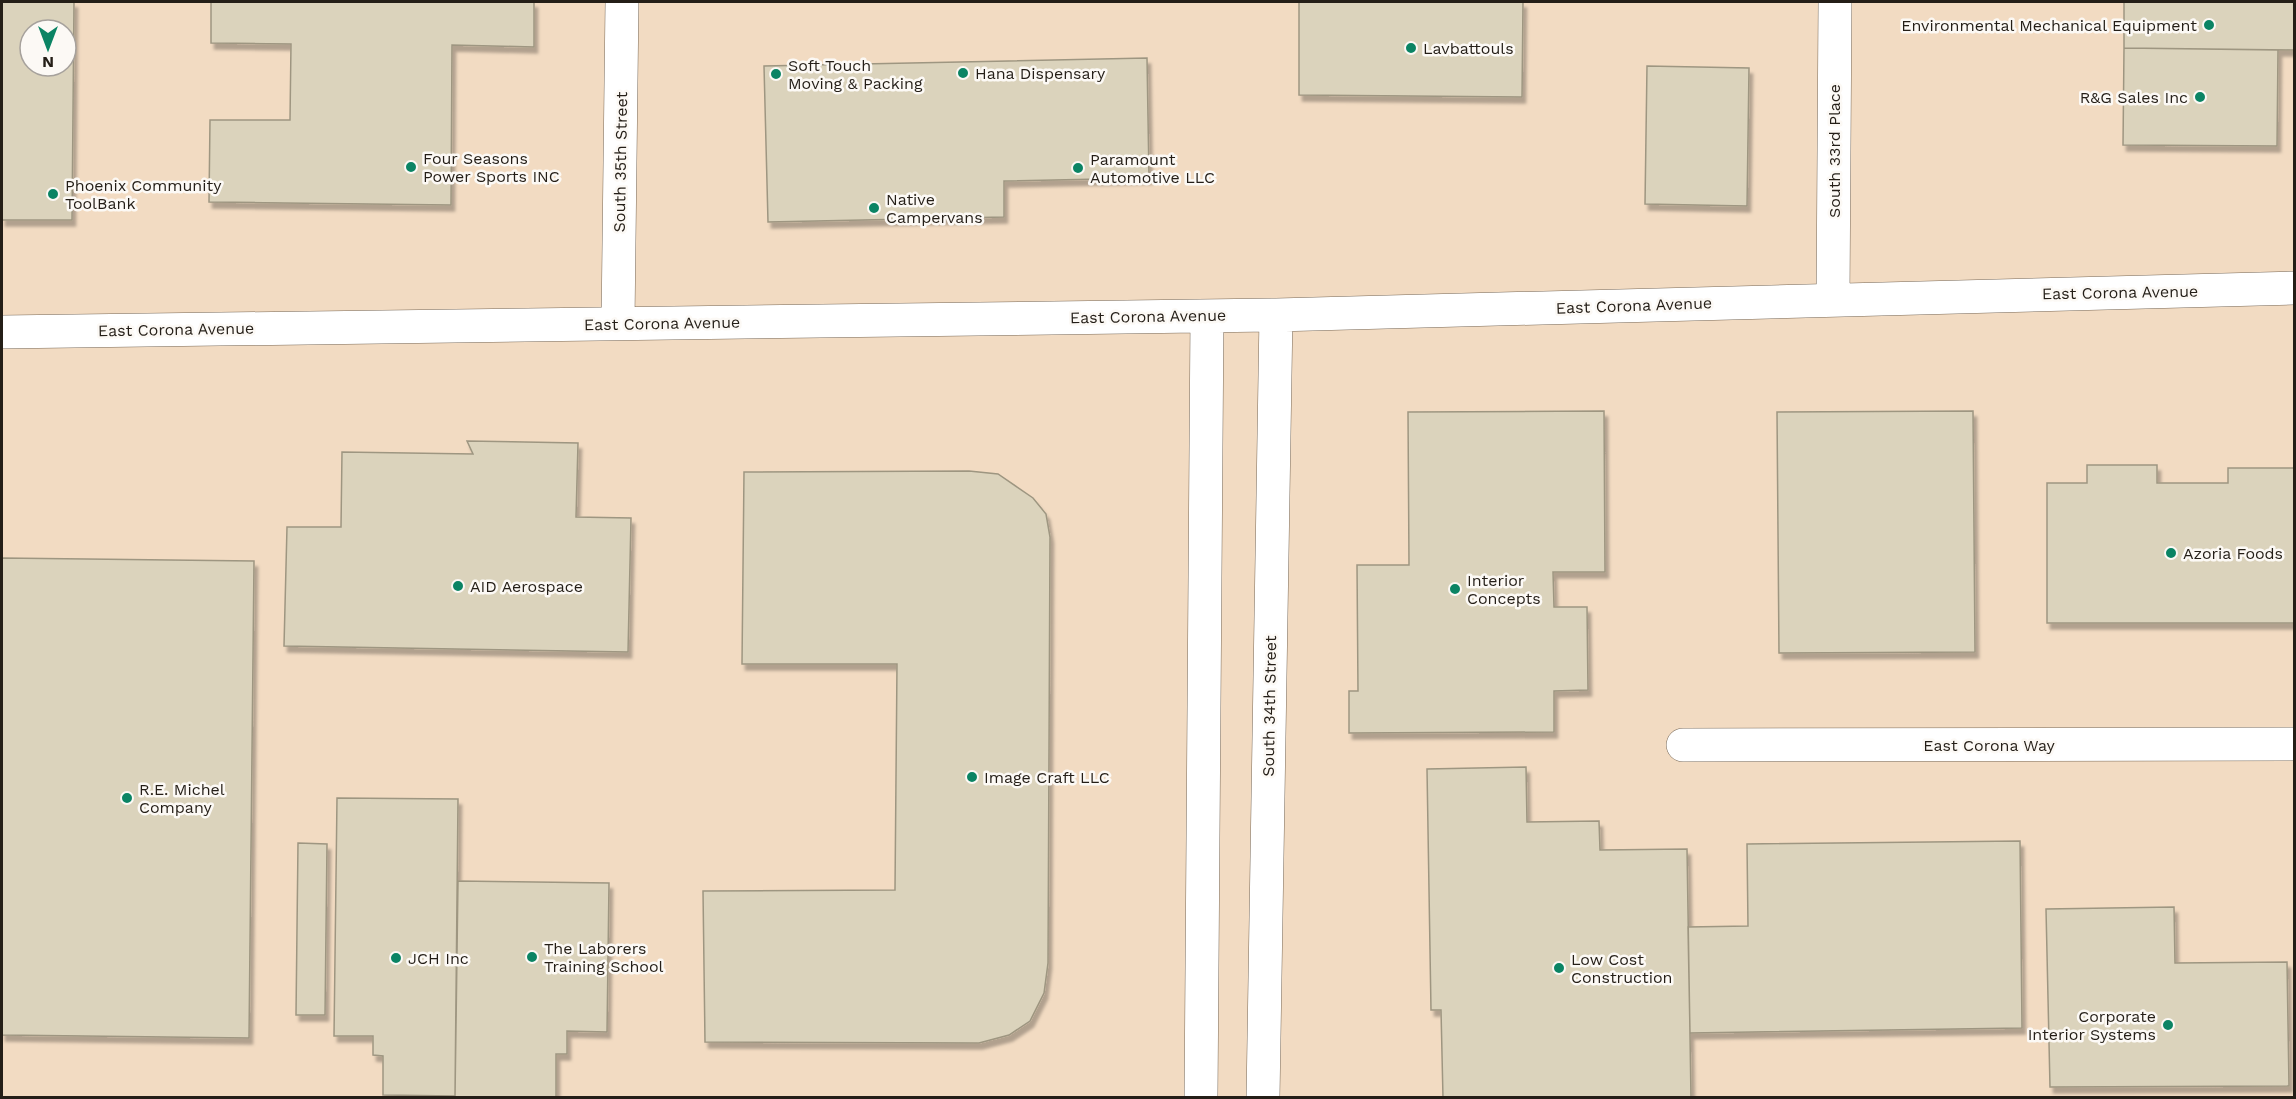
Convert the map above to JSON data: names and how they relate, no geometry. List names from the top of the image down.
{
  "streets": {
    "street": [
      "South 33rd Place",
      "South 35th Street",
      "East Corona Avenue",
      "South 34th Street",
      "East Corona Way"
    ]
  },
  "crossings": [
    ["South 33rd Place", "East Corona Avenue"],
    ["South 35th Street", "East Corona Avenue"],
    ["East Corona Avenue", "South 34th Street"]
  ],
  "places": [
    "Environmental Mechanical Equipment",
    "Lavbattouls",
    "Hana Dispensary",
    "Soft Touch Moving & Packing",
    "R&G Sales Inc",
    "Four Seasons Power Sports INC",
    "Paramount Automotive LLC",
    "Phoenix Community ToolBank",
    "Native Campervans",
    "Azoria Foods",
    "AID Aerospace",
    "Interior Concepts",
    "Image Craft LLC",
    "R.E. Michel Company",
    "The Laborers Training School",
    "JCH Inc",
    "Low Cost Construction",
    "Corporate Interior Systems"
  ],
  "north": "bottom"
}
